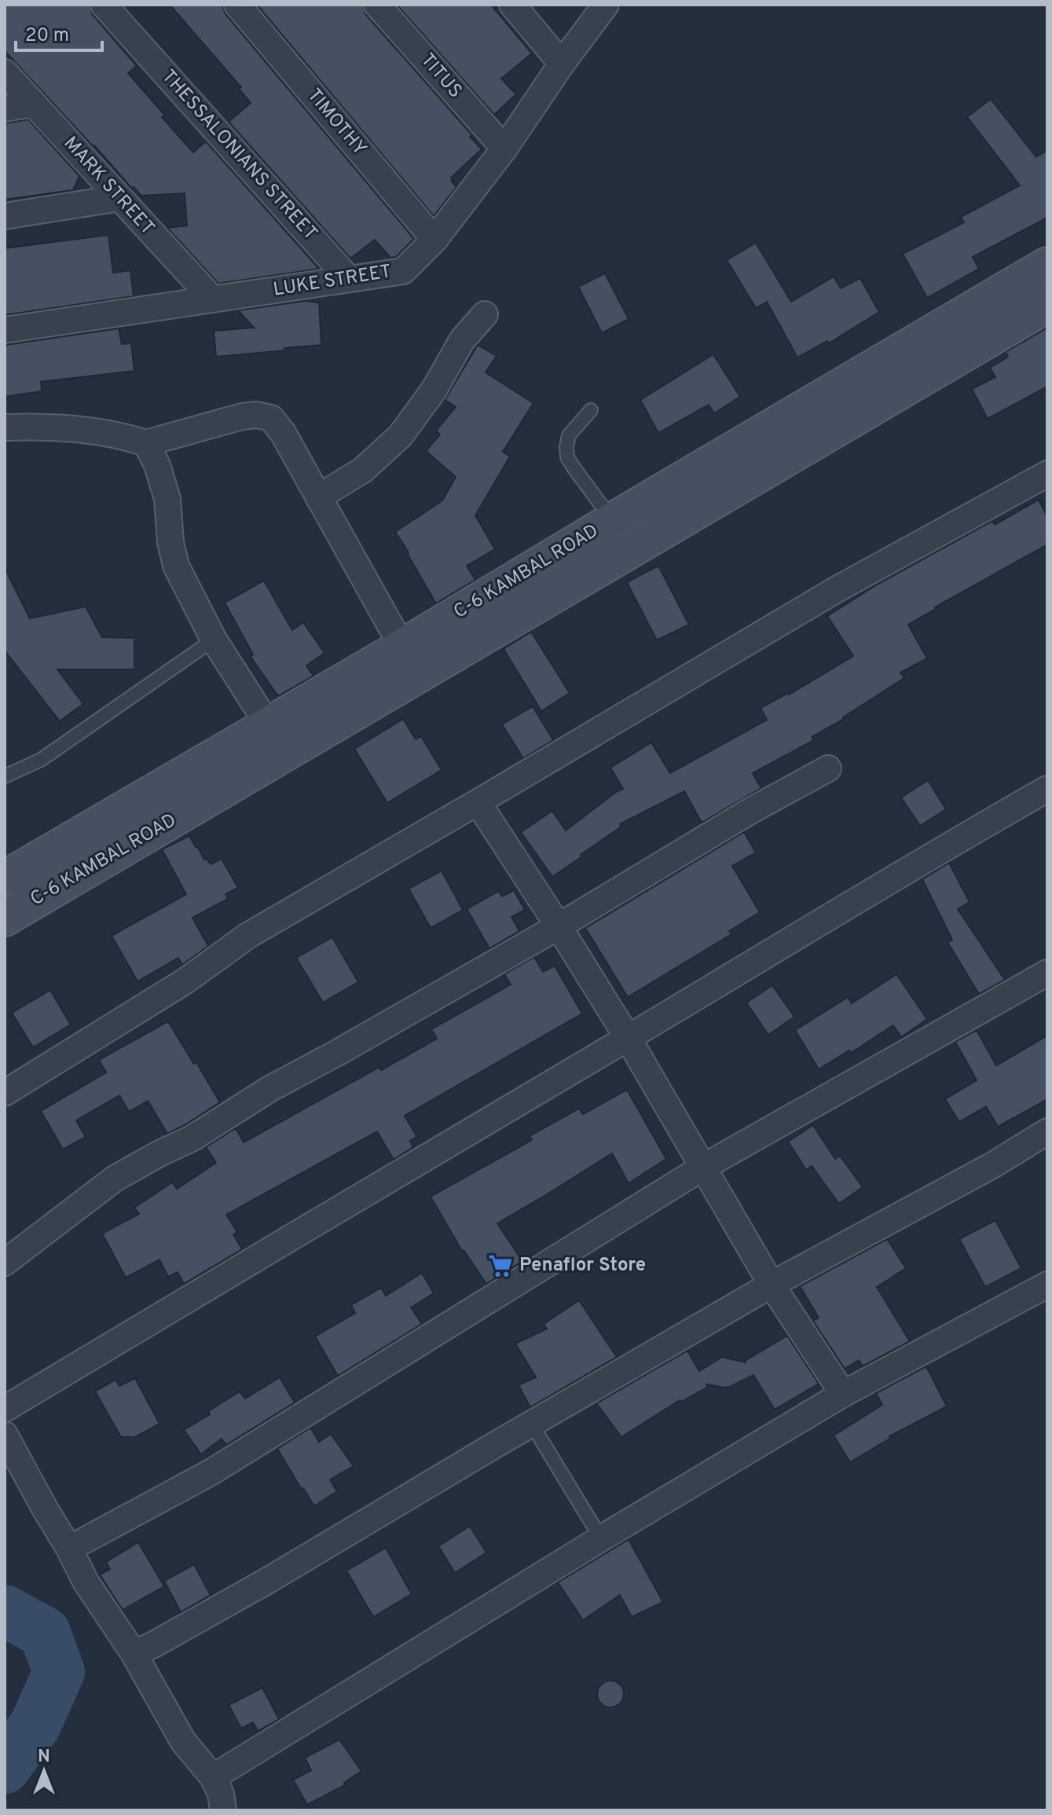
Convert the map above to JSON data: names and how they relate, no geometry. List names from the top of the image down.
{
  "streets": {
    "main road": ["C-6 KAMBAL ROAD"],
    "street": [
      "TITUS",
      "TIMOTHY",
      "THESSALONIANS STREET",
      "MARK STREET",
      "LUKE STREET"
    ]
  },
  "crossings": [
    ["TITUS", "LUKE STREET"],
    ["TIMOTHY", "LUKE STREET"],
    ["THESSALONIANS STREET", "LUKE STREET"],
    ["MARK STREET", "LUKE STREET"]
  ],
  "places": {
    "supermarket": ["Penaflor Store"]
  },
  "scale_bar": "20 m",
  "north": "top"
}
